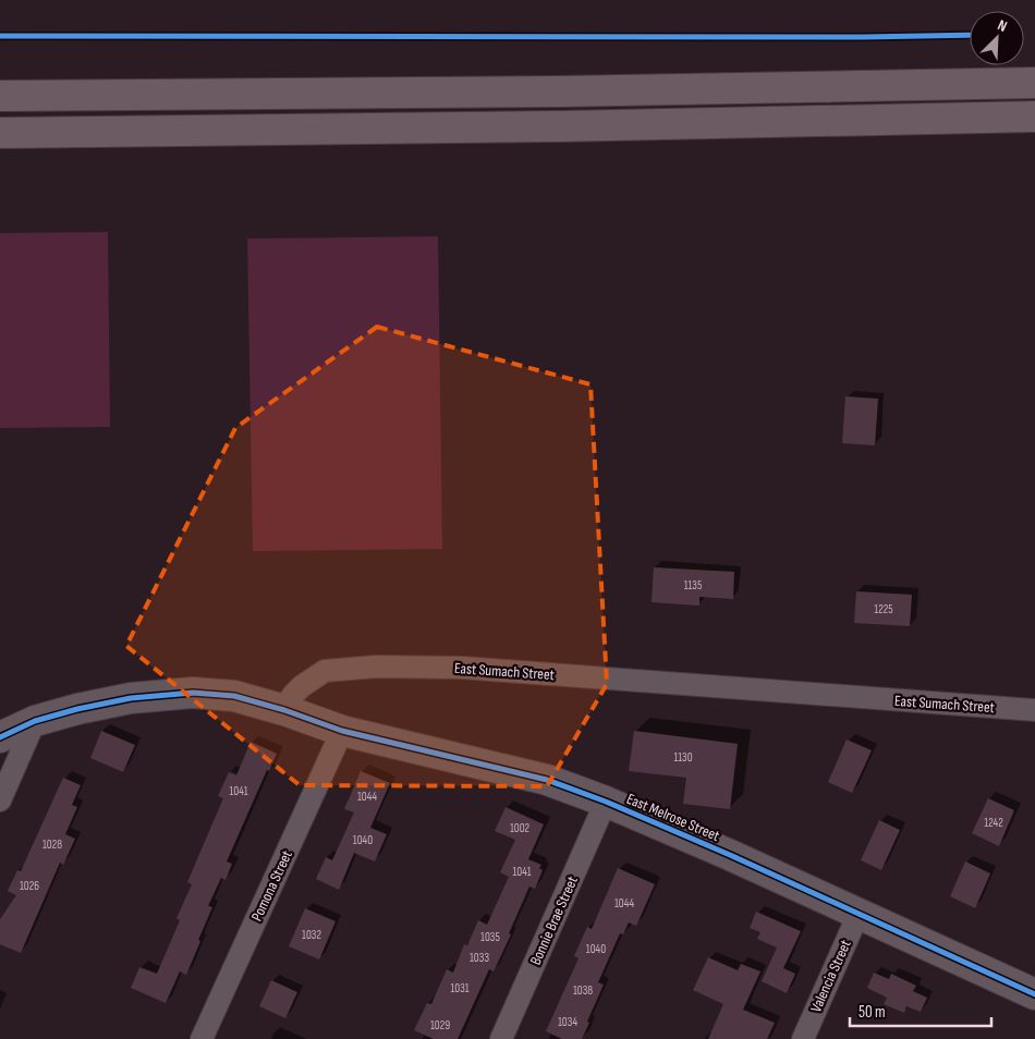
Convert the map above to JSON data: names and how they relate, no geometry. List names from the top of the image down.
{
  "streets": {
    "street": [
      "East Sumach Street",
      "East Melrose Street",
      "Pomona Street",
      "Bonnie Brae Street",
      "Valencia Street"
    ]
  },
  "crossings": [
    ["East Sumach Street", "East Melrose Street"],
    ["East Melrose Street", "Pomona Street"],
    ["East Melrose Street", "Bonnie Brae Street"],
    ["East Melrose Street", "Valencia Street"]
  ],
  "house_numbers": [
    "1135",
    "1225",
    "1130",
    "1041",
    "1044",
    "1242",
    "1002",
    "1040",
    "1028",
    "1041",
    "1026",
    "1044",
    "1032",
    "1035",
    "1040",
    "1033",
    "1031",
    "1038",
    "1034",
    "1029"
  ],
  "scale_bar": "50 m",
  "north": "top right"
}
